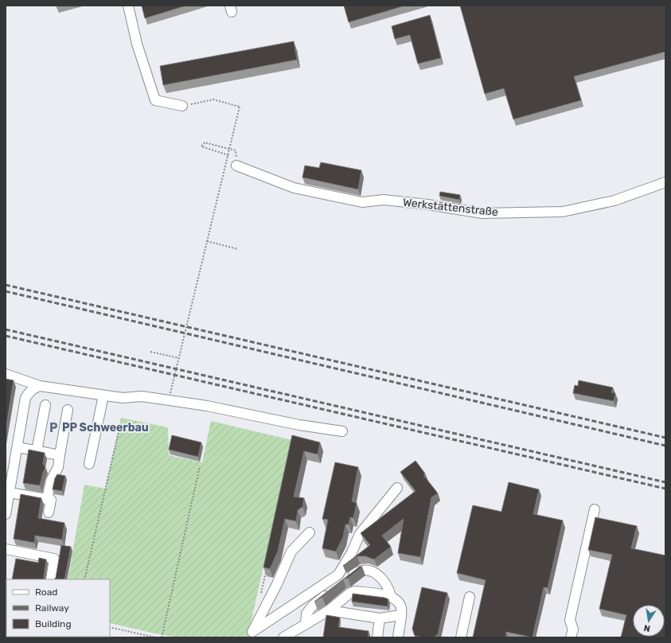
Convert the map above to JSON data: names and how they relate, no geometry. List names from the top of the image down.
{
  "streets": {
    "street": ["Werkstättenstraße"]
  },
  "places": {
    "parking": ["PP Schweerbau"]
  },
  "legend": ["Road", "Railway", "Building"],
  "north": "bottom"
}
